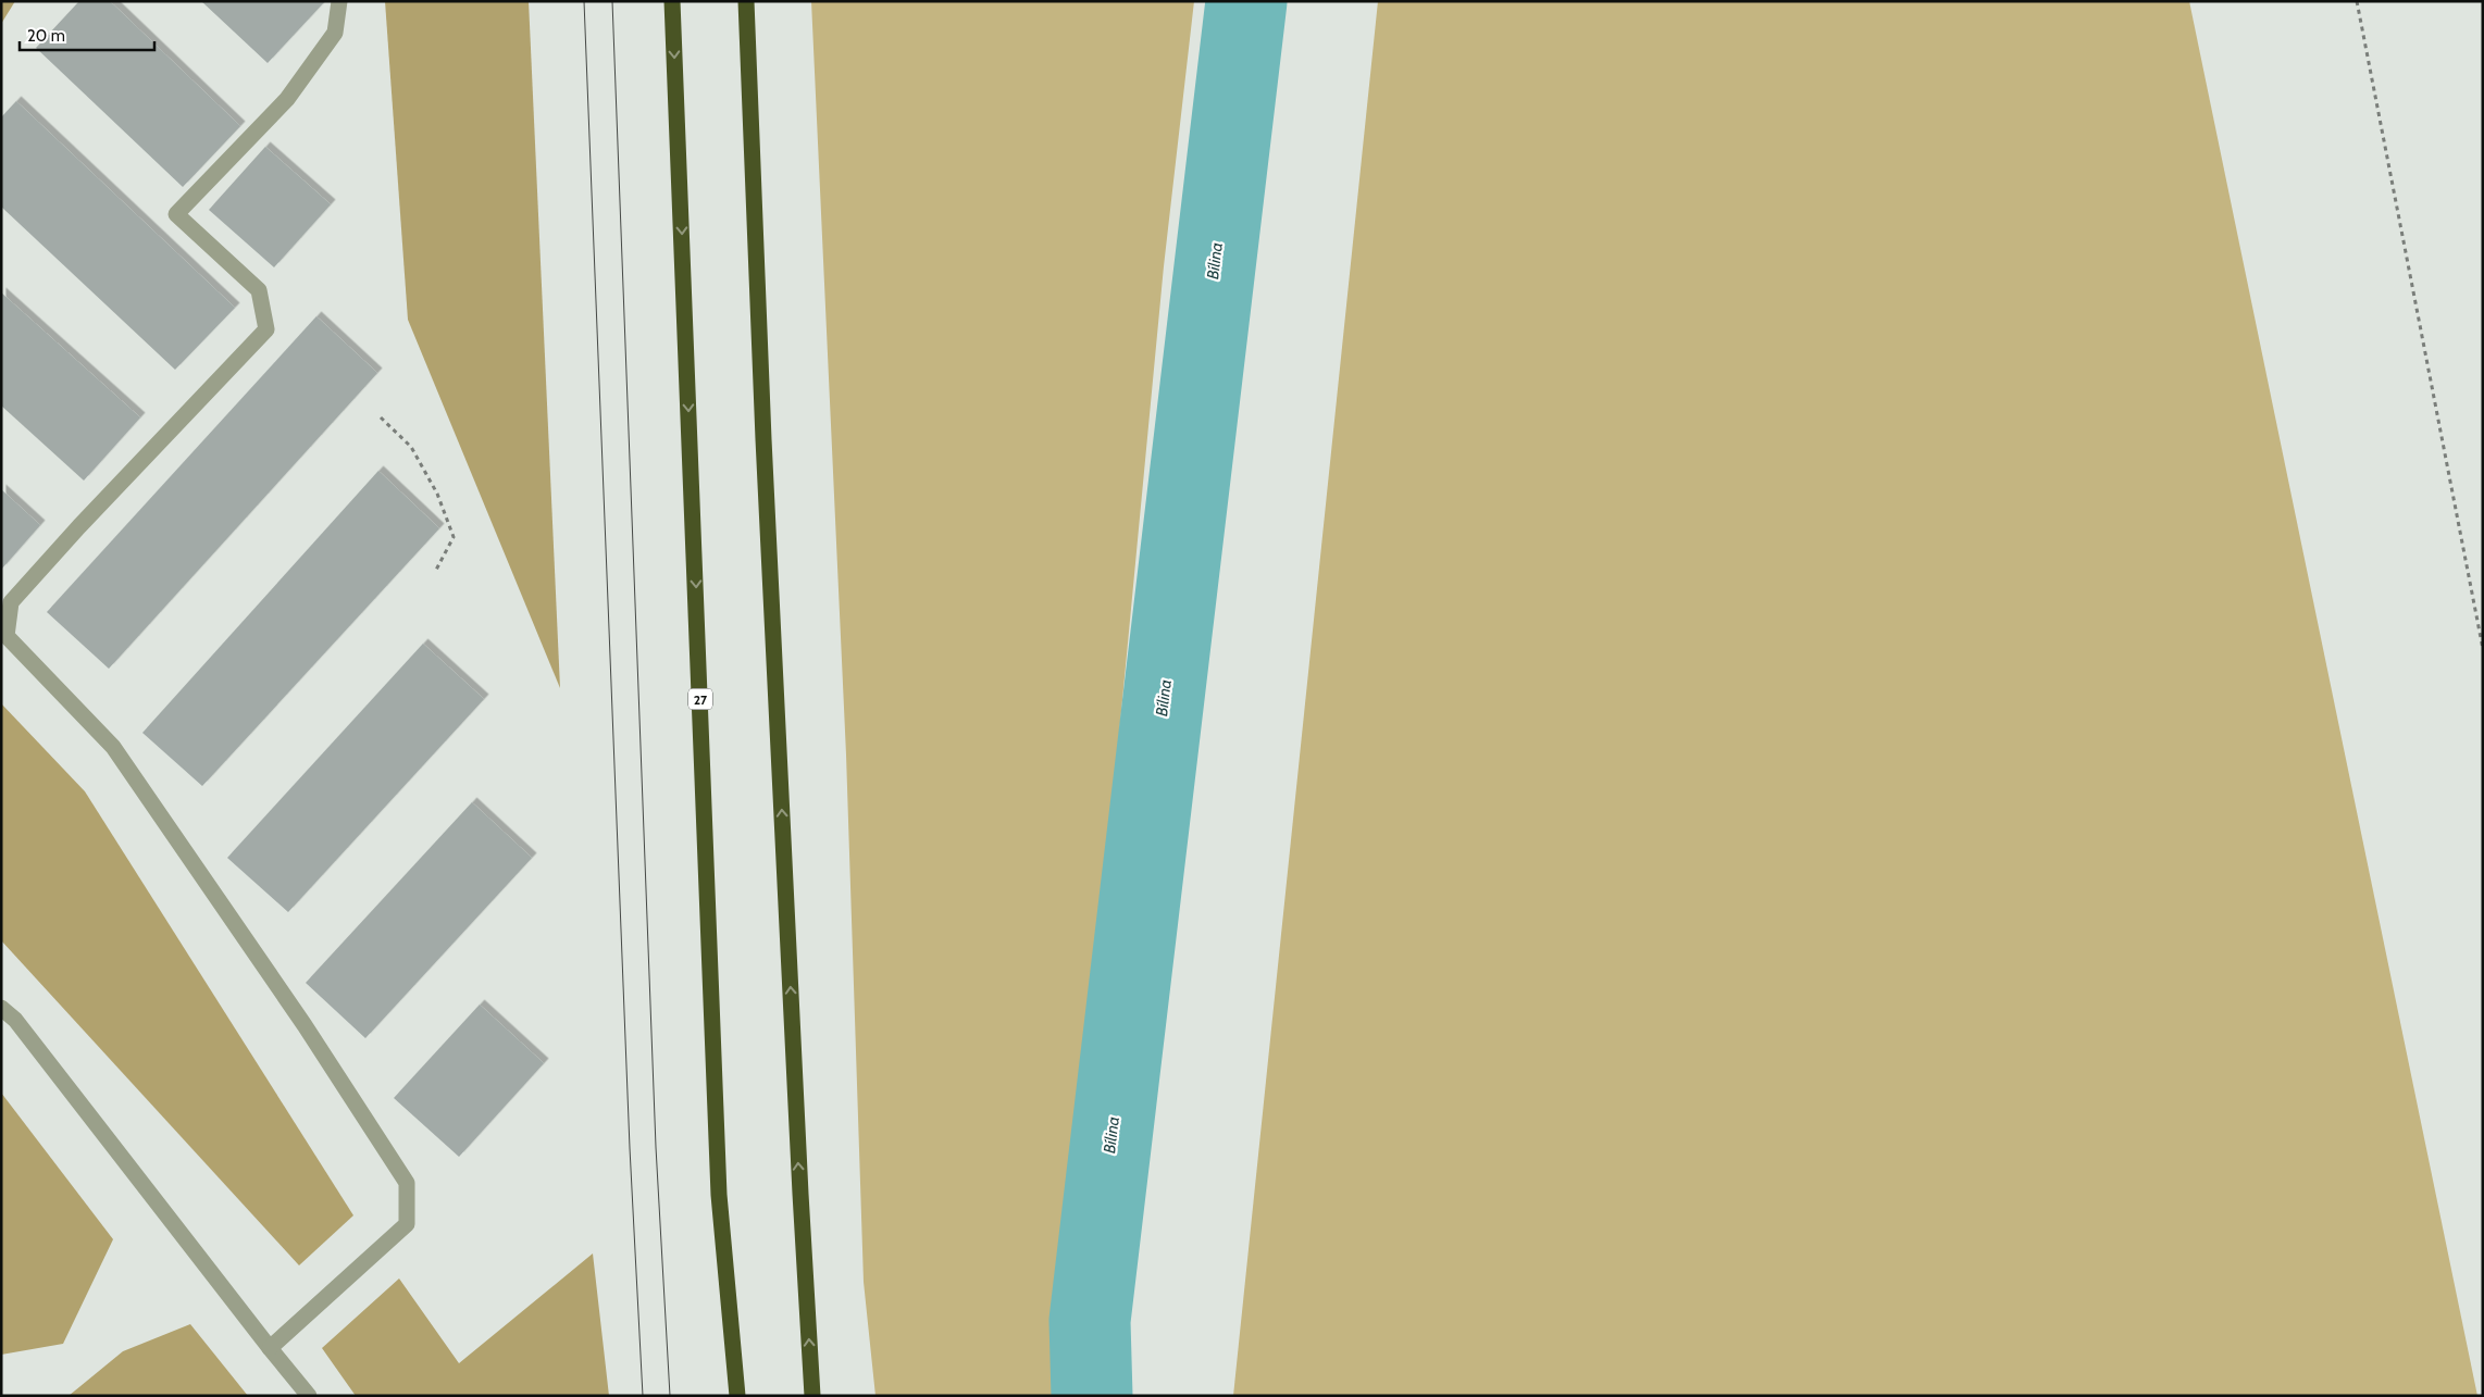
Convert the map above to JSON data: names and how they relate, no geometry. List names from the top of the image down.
{
  "streets": {
    "highway": ["27"]
  },
  "water": ["Bílina"],
  "scale_bar": "20 m"
}
